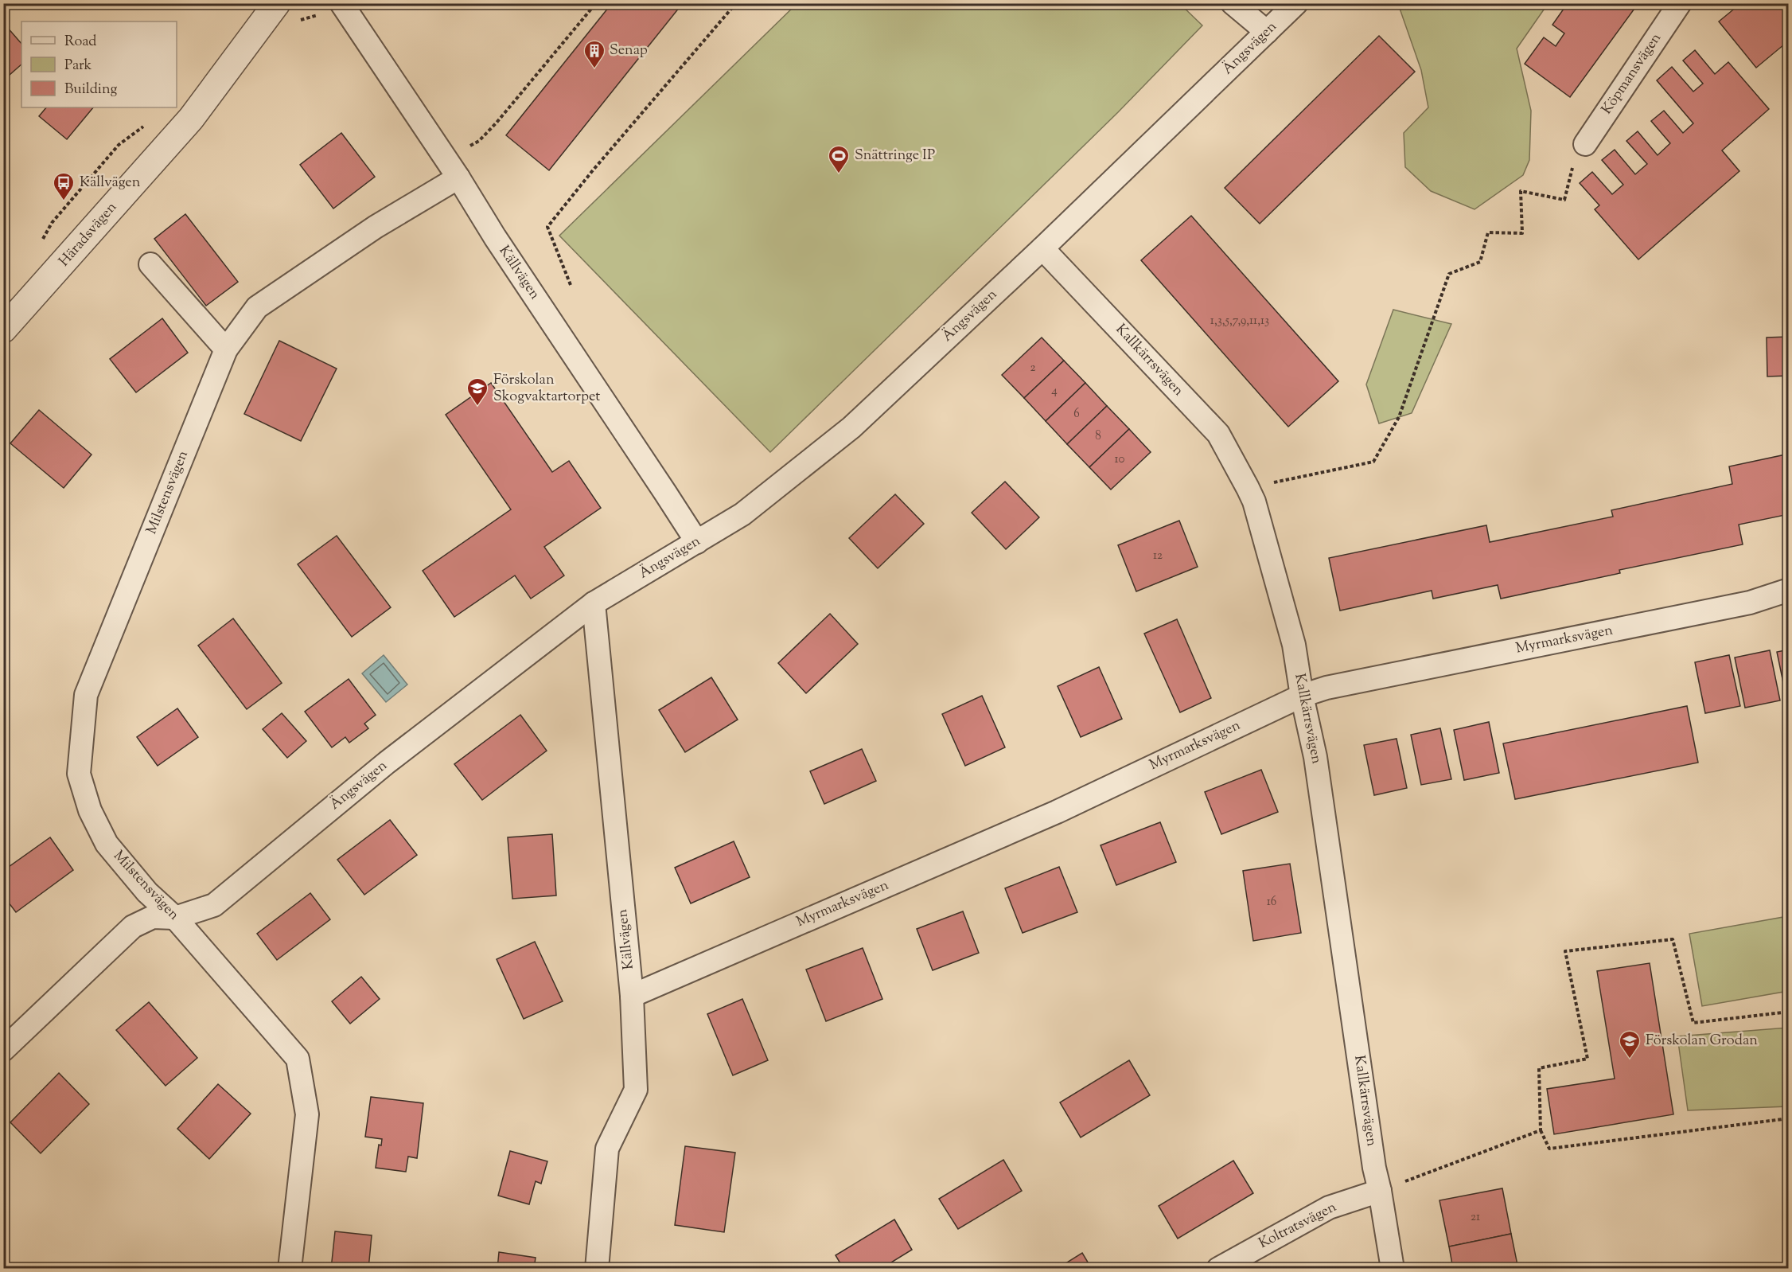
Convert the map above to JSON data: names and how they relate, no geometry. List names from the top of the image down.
{
  "streets": {
    "street": [
      "Ängsvägen",
      "Köpmansvägen",
      "Häradsvägen",
      "Källvägen",
      "Kallkärrsvägen",
      "Milstensvägen",
      "Myrmarksvägen",
      "Koltratsvägen"
    ]
  },
  "crossings": [
    ["Ängsvägen", "Källvägen"],
    ["Ängsvägen", "Kallkärrsvägen"],
    ["Ängsvägen", "Milstensvägen"],
    ["Källvägen", "Milstensvägen"],
    ["Källvägen", "Myrmarksvägen"],
    ["Kallkärrsvägen", "Myrmarksvägen"],
    ["Kallkärrsvägen", "Koltratsvägen"]
  ],
  "places": {
    "building": ["Senap"],
    "sports": ["Snättringe IP"],
    "bus stop": ["Källvägen"],
    "school or university": ["Förskolan Skogvaktartorpet", "Förskolan Grodan"]
  },
  "house_numbers": [
    "1,3,5,7,9,11,13",
    "2",
    "4",
    "6",
    "8",
    "10",
    "12",
    "16",
    "21"
  ],
  "legend": ["Road", "Park", "Building"]
}
